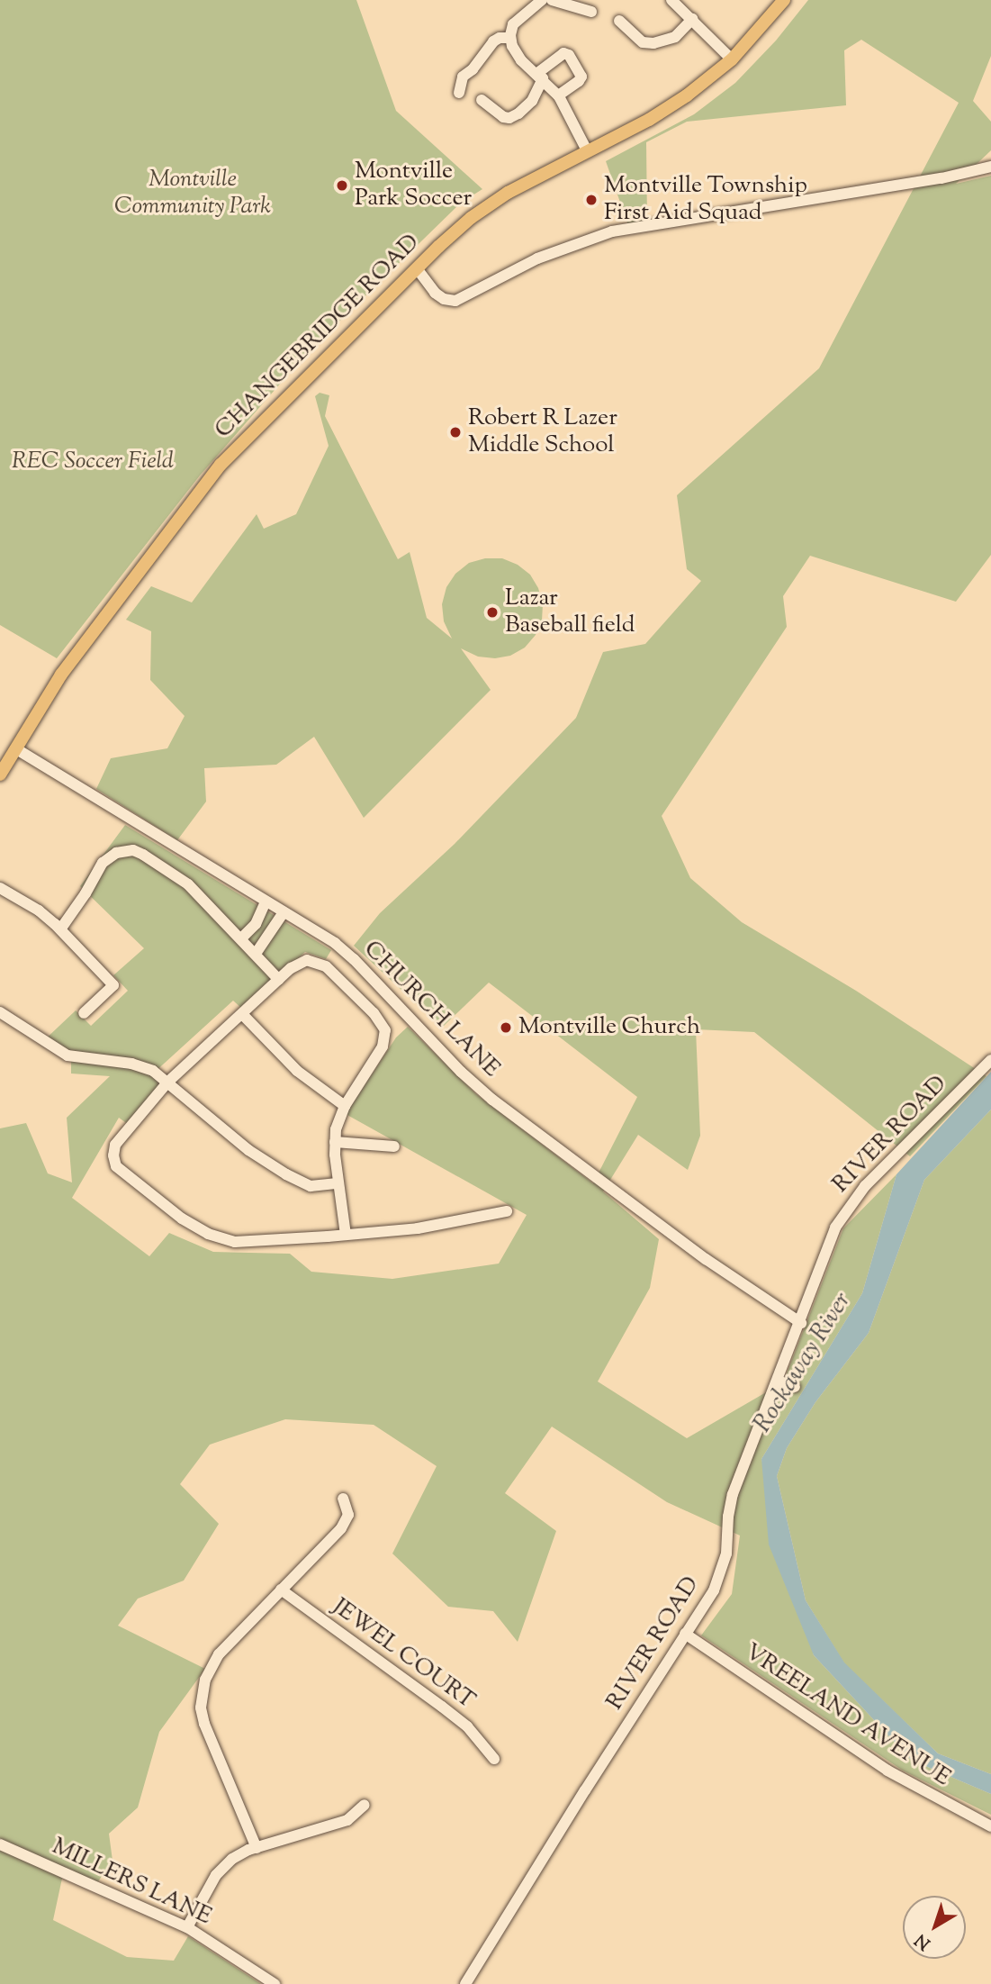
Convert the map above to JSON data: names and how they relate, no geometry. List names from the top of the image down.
{
  "streets": {
    "main road": ["CHANGEBRIDGE ROAD"],
    "street": [
      "CHURCH LANE",
      "RIVER ROAD",
      "JEWEL COURT",
      "VREELAND AVENUE",
      "MILLERS LANE"
    ]
  },
  "crossings": [
    ["CHANGEBRIDGE ROAD", "CHURCH LANE"],
    ["CHURCH LANE", "RIVER ROAD"],
    ["RIVER ROAD", "VREELAND AVENUE"]
  ],
  "water": ["Rockaway River"],
  "parks": ["Montville Community Park", "REC Soccer Field"],
  "places": [
    "Montville Park Soccer",
    "Montville Township First Aid Squad",
    "Robert R Lazer Middle School",
    "Lazar Baseball field",
    "Montville Church"
  ],
  "north": "bottom left"
}
